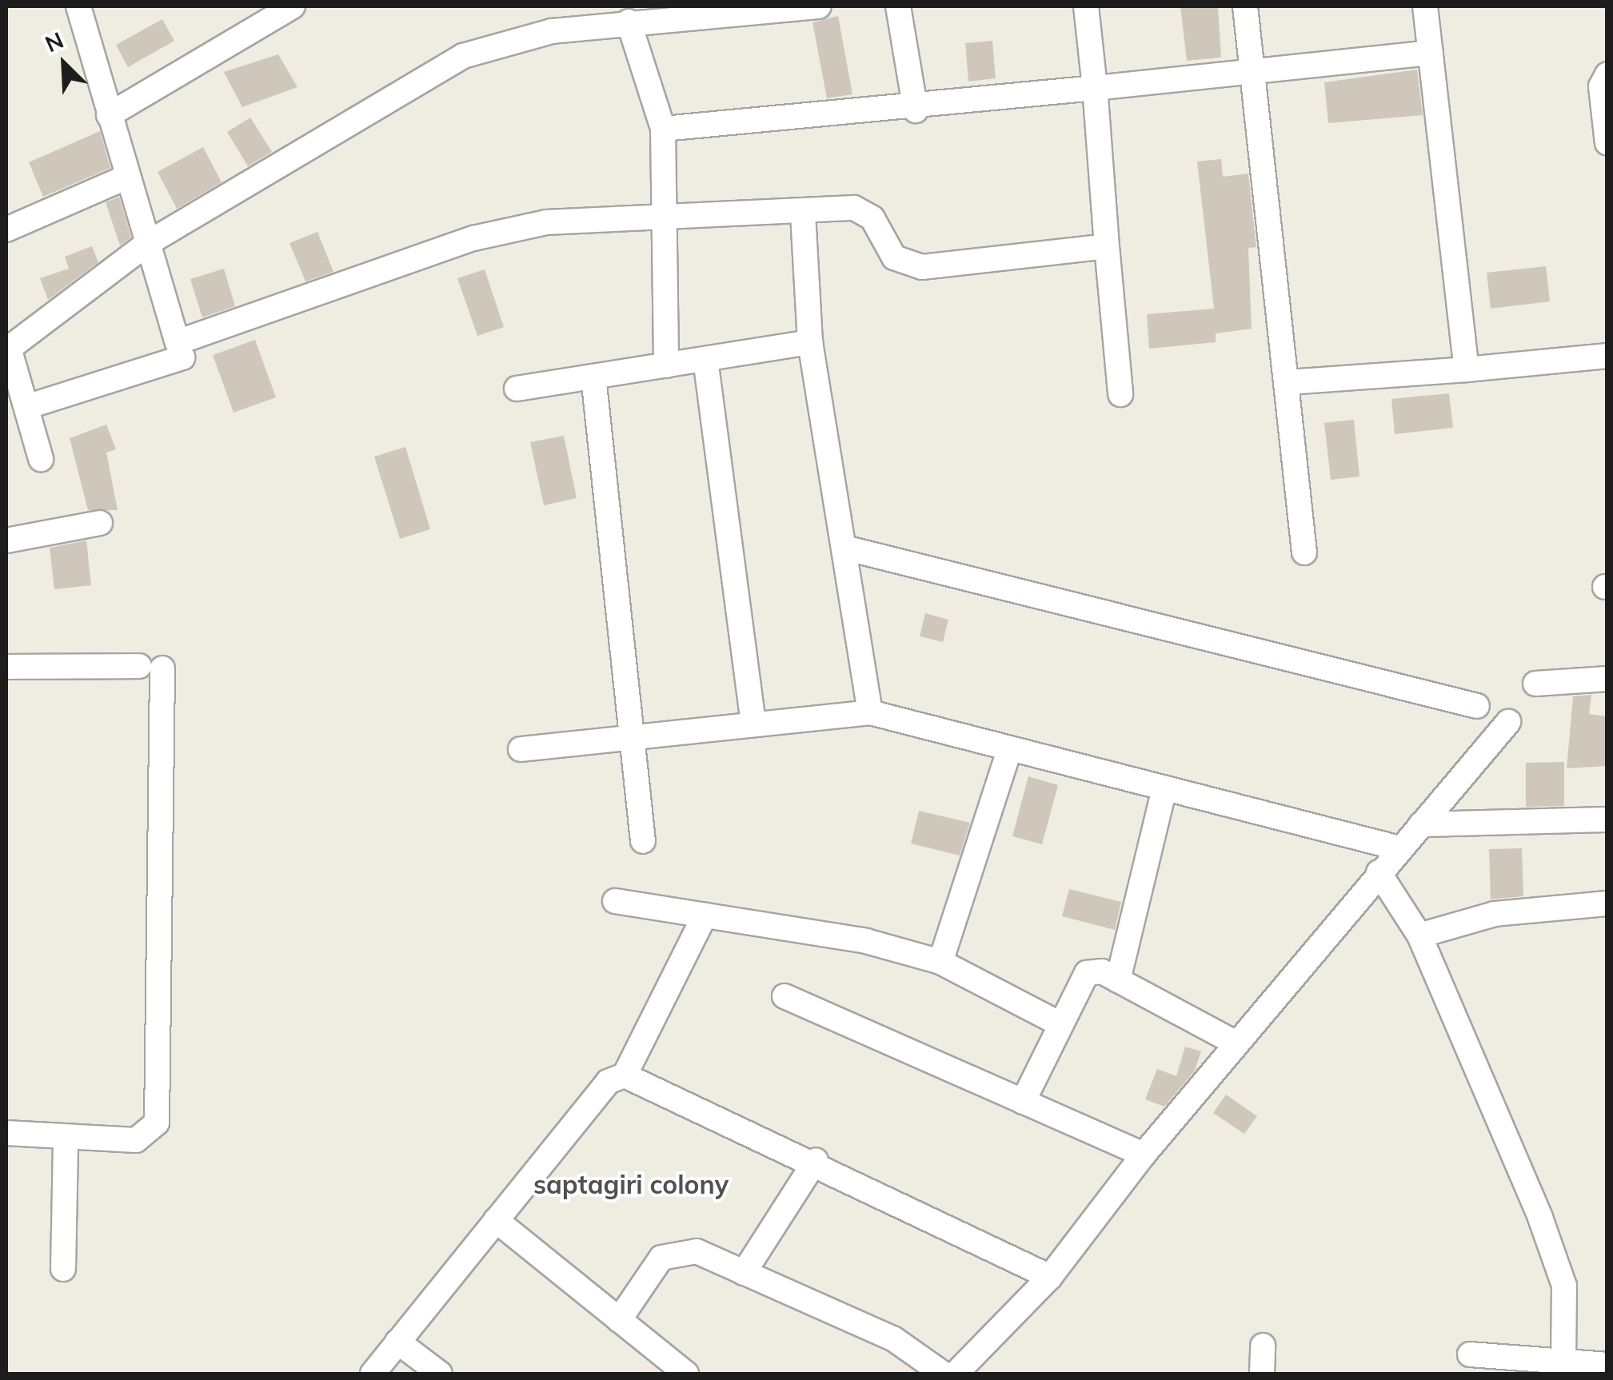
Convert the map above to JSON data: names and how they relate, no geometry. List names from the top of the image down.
{
  "districts": ["saptagiri colony"],
  "north": "top left"
}
